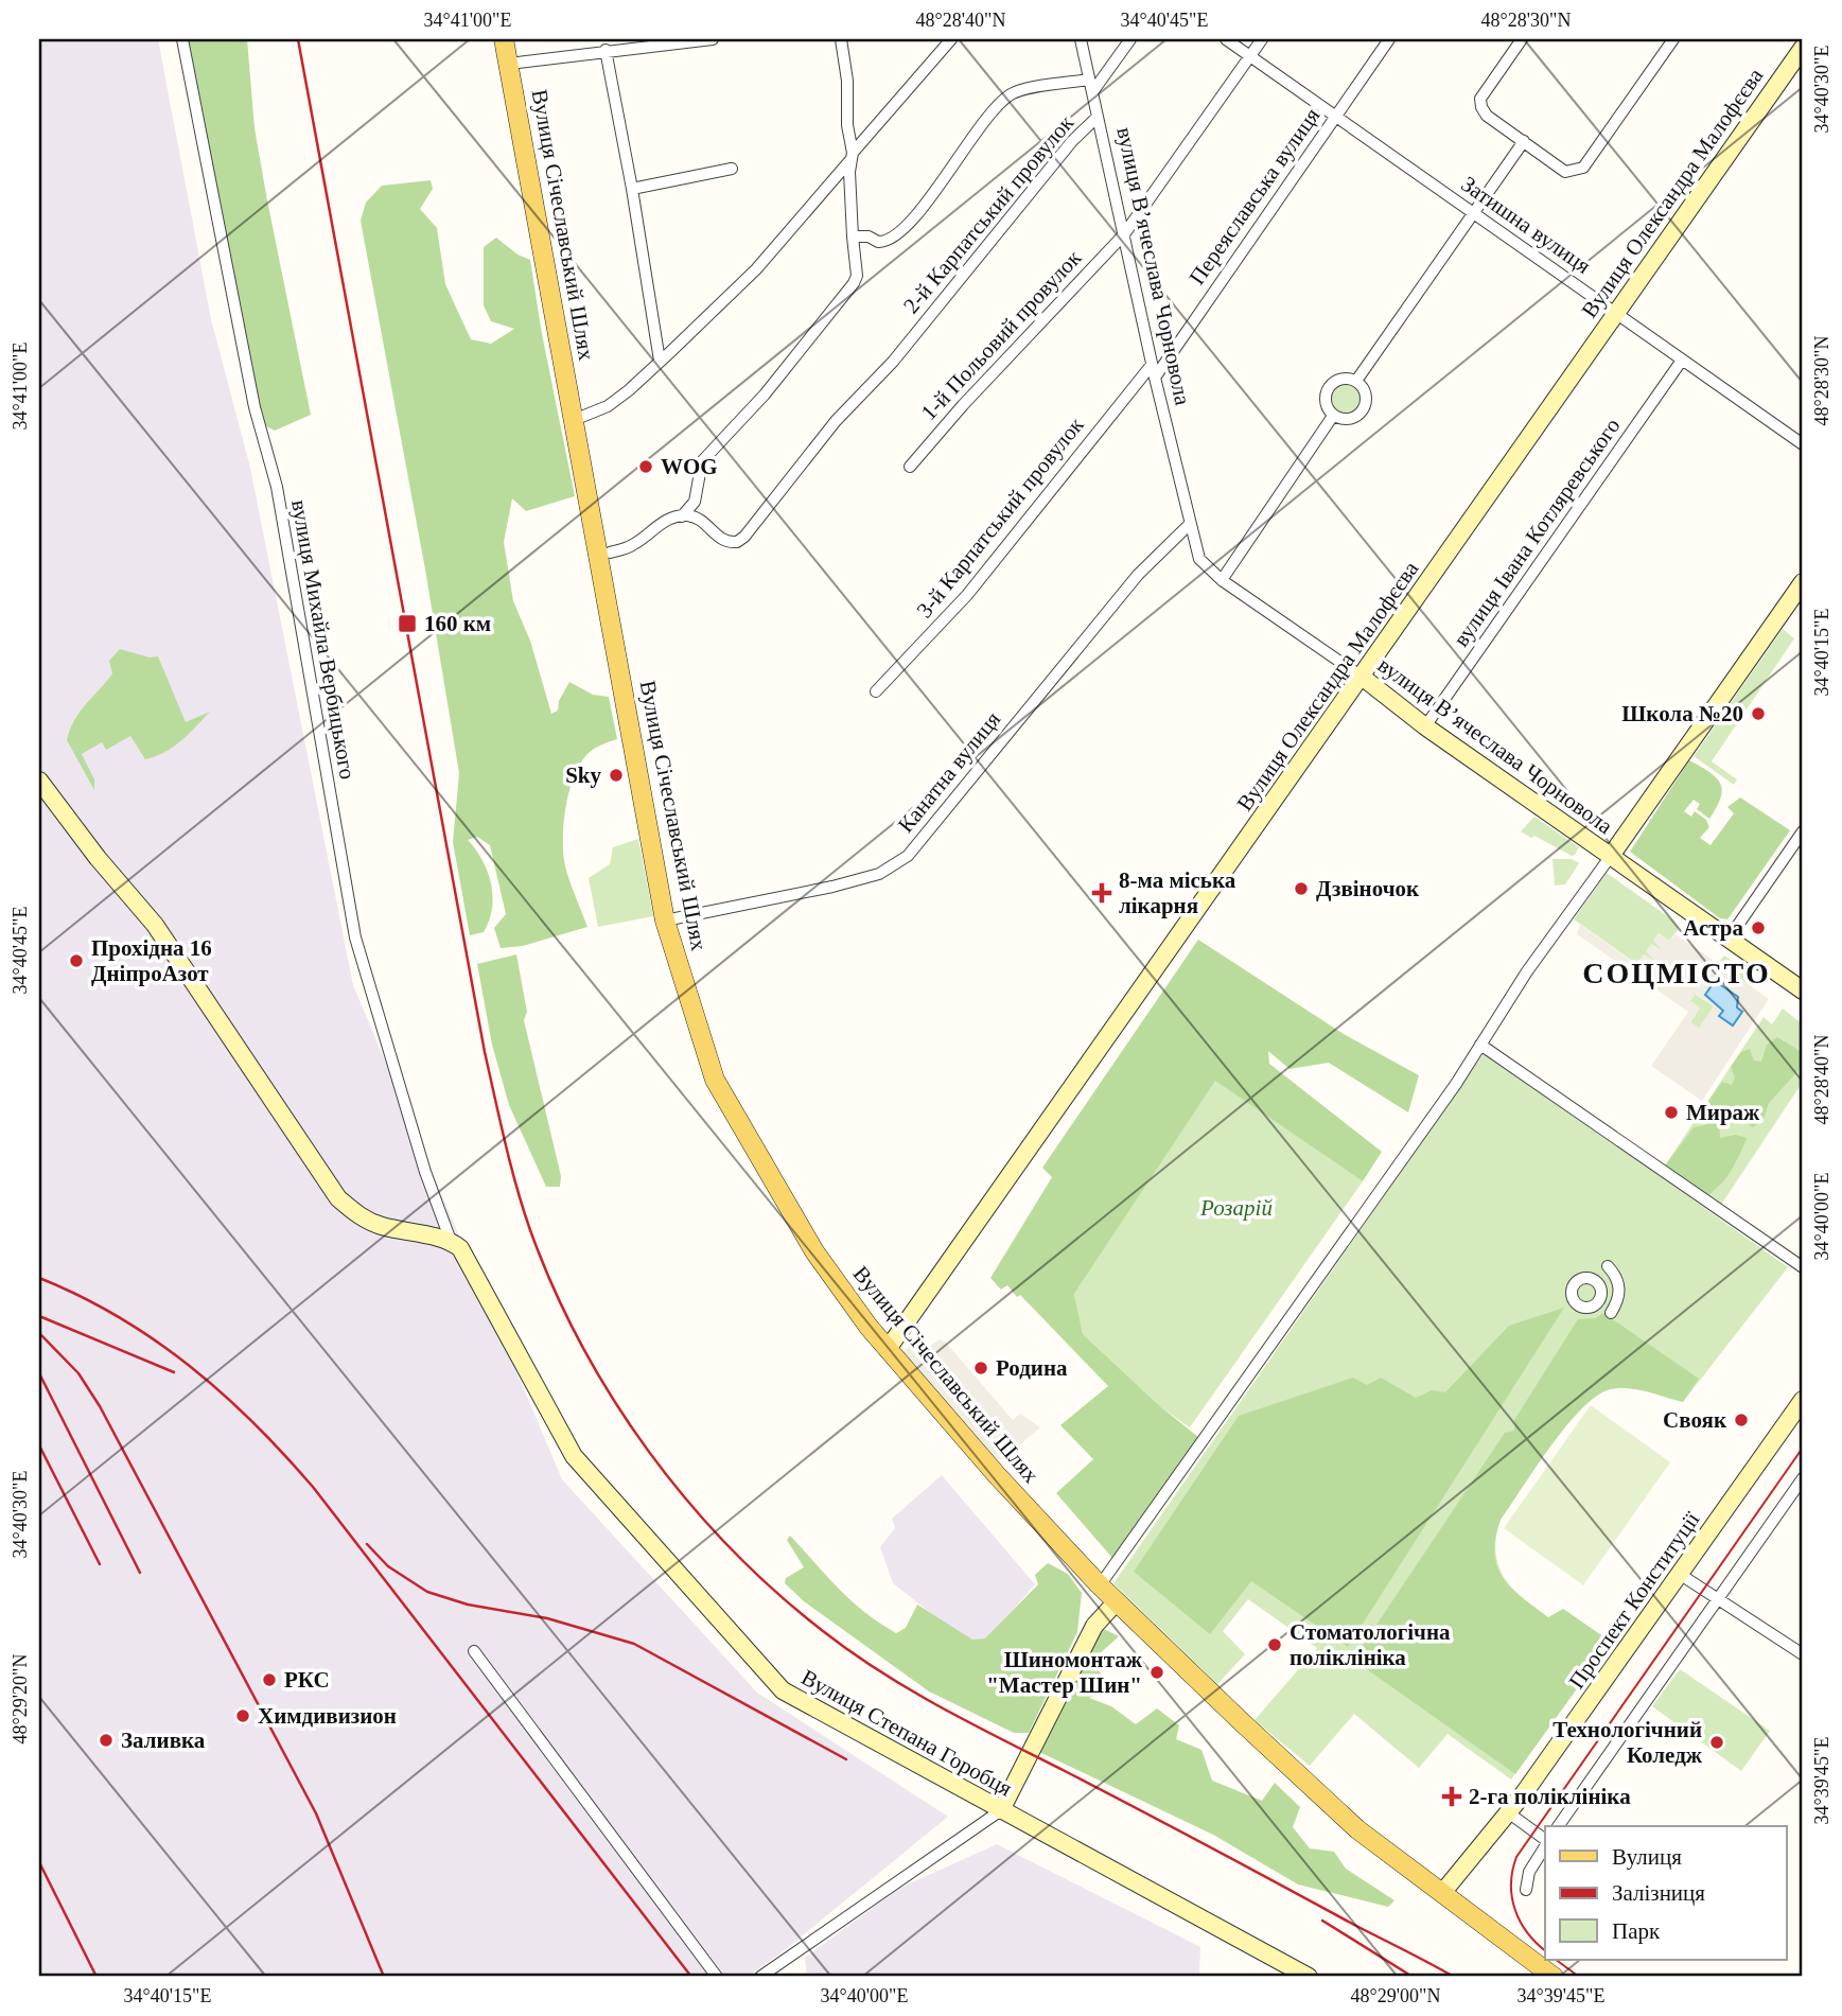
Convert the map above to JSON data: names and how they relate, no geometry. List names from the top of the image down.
{
  "streets": {
    "main road": ["Вулиця Січеславський Шлях"],
    "street": [
      "Вулиця Олександра Малофєєва",
      "Переяславська вулиця",
      "2-й Карпатський провулок",
      "Затишна вулиця",
      "вулиця Вʼячеслава Чорновола",
      "1-й Польовий провулок",
      "3-й Карпатський провулок",
      "вулиця Івана Котляревського",
      "вулиця Михайла Вербицького",
      "Канатна вулиця",
      "Проспект Конституції",
      "Вулиця Степана Горобця"
    ]
  },
  "crossings": [
    ["Вулиця Олександра Малофєєва", "Вулиця Січеславський Шлях"],
    ["Вулиця Олександра Малофєєва", "Затишна вулиця"],
    ["Вулиця Олександра Малофєєва", "вулиця Вʼячеслава Чорновола"],
    ["Переяславська вулиця", "Затишна вулиця"],
    ["Переяславська вулиця", "вулиця Вʼячеслава Чорновола"],
    ["2-й Карпатський провулок", "вулиця Вʼячеслава Чорновола"],
    ["Вулиця Січеславський Шлях", "Канатна вулиця"],
    ["Вулиця Січеславський Шлях", "Проспект Конституції"],
    ["Затишна вулиця", "1-й Польовий провулок"],
    ["Затишна вулиця", "вулиця Івана Котляревського"],
    ["вулиця Вʼячеслава Чорновола", "1-й Польовий провулок"],
    ["вулиця Вʼячеслава Чорновола", "3-й Карпатський провулок"],
    ["вулиця Вʼячеслава Чорновола", "вулиця Івана Котляревського"],
    ["вулиця Вʼячеслава Чорновола", "Канатна вулиця"],
    ["вулиця Михайла Вербицького", "Вулиця Степана Горобця"]
  ],
  "districts": ["СОЦМІСТО"],
  "parks": ["Розарій"],
  "places": {
    "other": [
      "WOG",
      "Школа №20",
      "Sky",
      "Дзвіночок",
      "Астра",
      "Прохідна 16 ДніпроАзот",
      "Мираж",
      "Родина",
      "Свояк",
      "Стоматологічна поліклініка",
      "Шиномонтаж \"Мастер Шин\"",
      "РКС",
      "Химдивизион",
      "Заливка",
      "Технологічний Коледж"
    ],
    "transit": ["160 км"],
    "health": ["8-ма міська лікарня", "2-га поліклініка"]
  },
  "legend": ["Вулиця", "Залізниця", "Парк"],
  "coordinates": [
    "34°41'00\"E",
    "48°28'40\"N",
    "34°40'45\"E",
    "48°28'30\"N",
    "34°40'30\"E",
    "34°40'15\"E",
    "34°40'00\"E",
    "48°29'20\"N",
    "34°39'45\"E",
    "48°29'00\"N"
  ]
}
